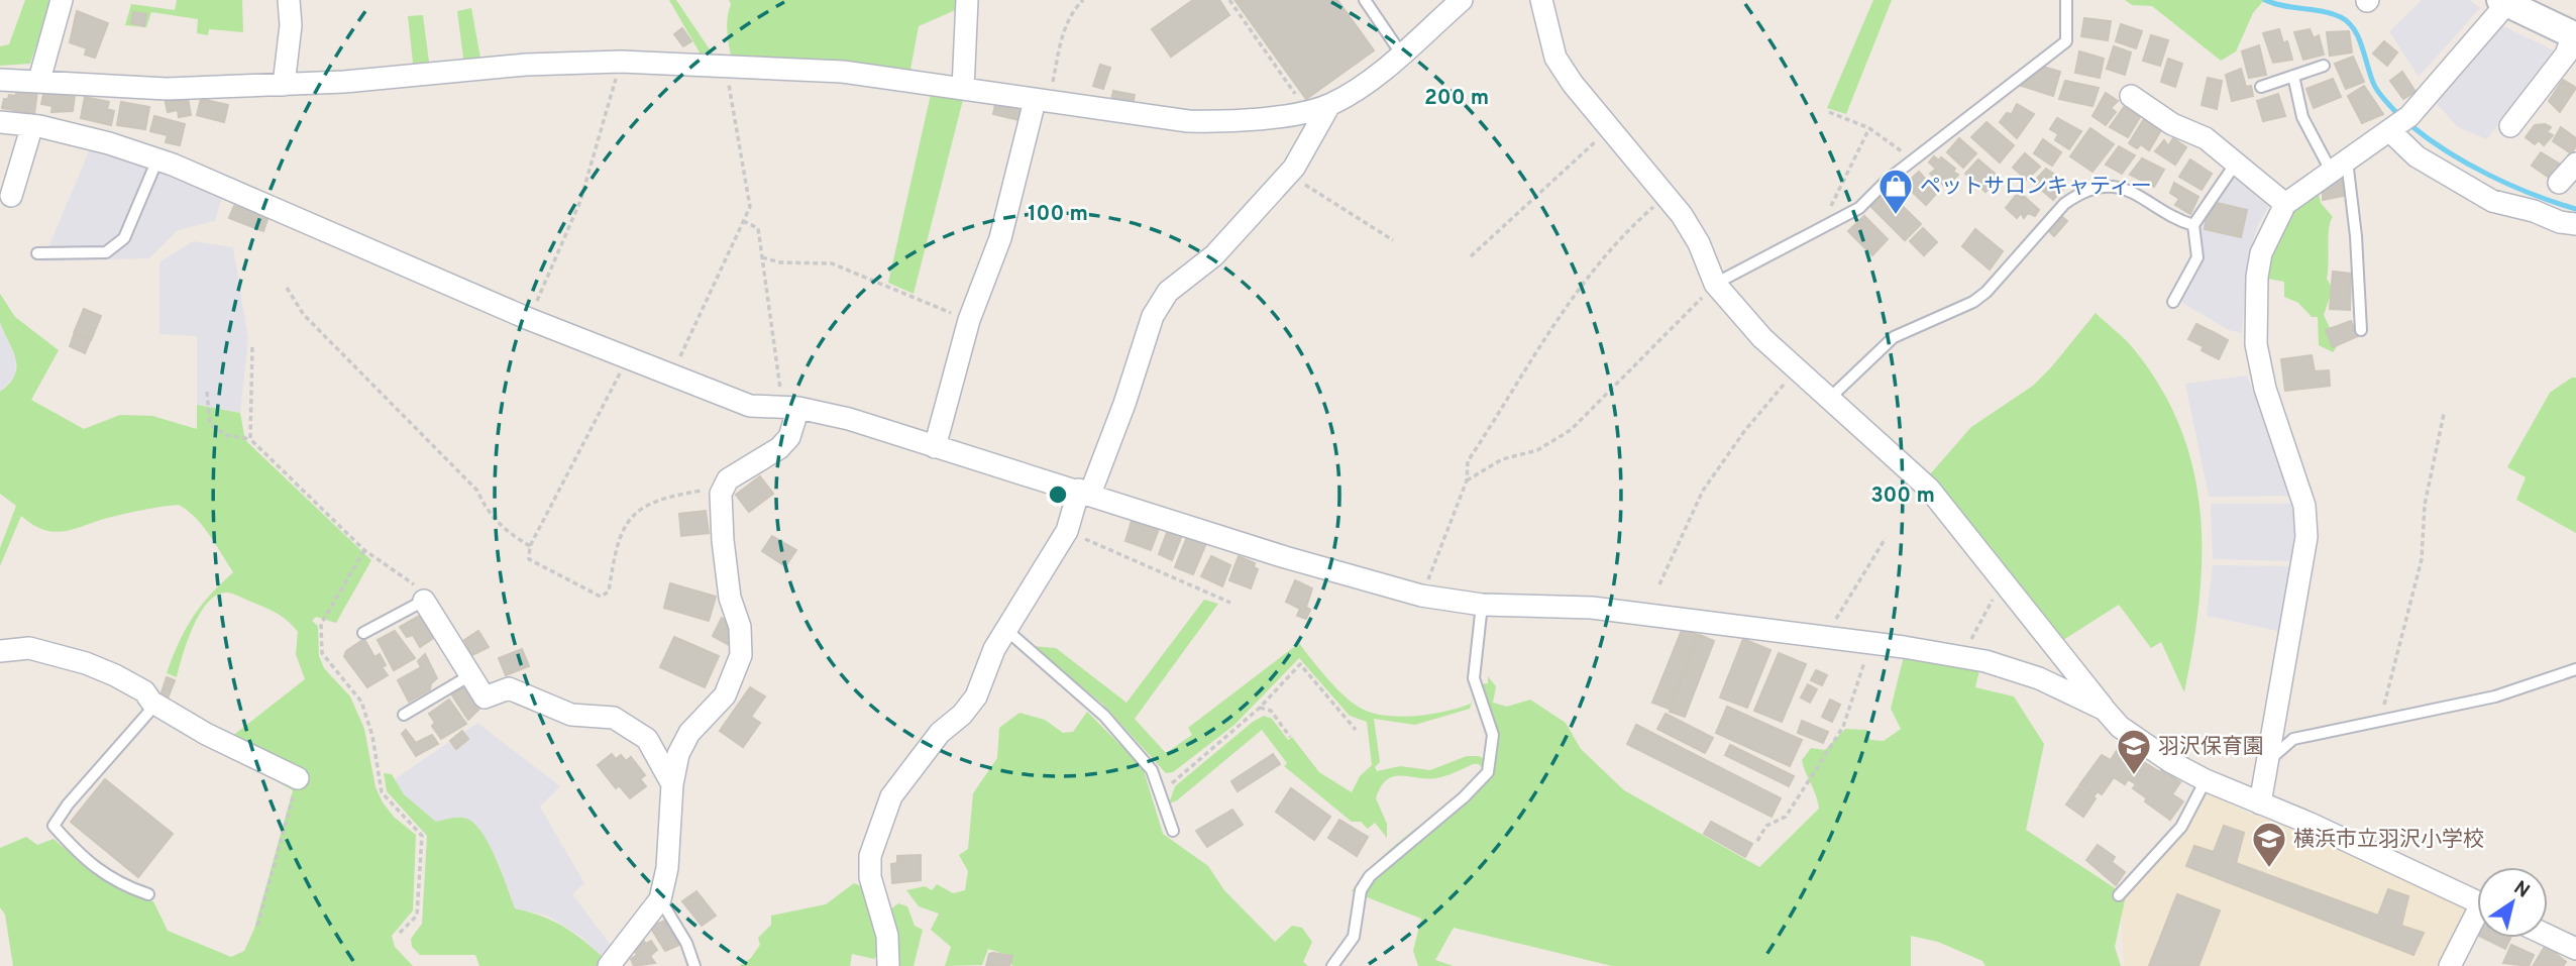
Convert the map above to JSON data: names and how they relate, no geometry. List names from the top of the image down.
{
  "places": {
    "shop": ["ペットサロンキャティー"],
    "school or university": ["羽沢保育園", "横浜市立羽沢小学校"]
  },
  "north": "top right",
  "rings": ["200 m", "100 m", "300 m"]
}
